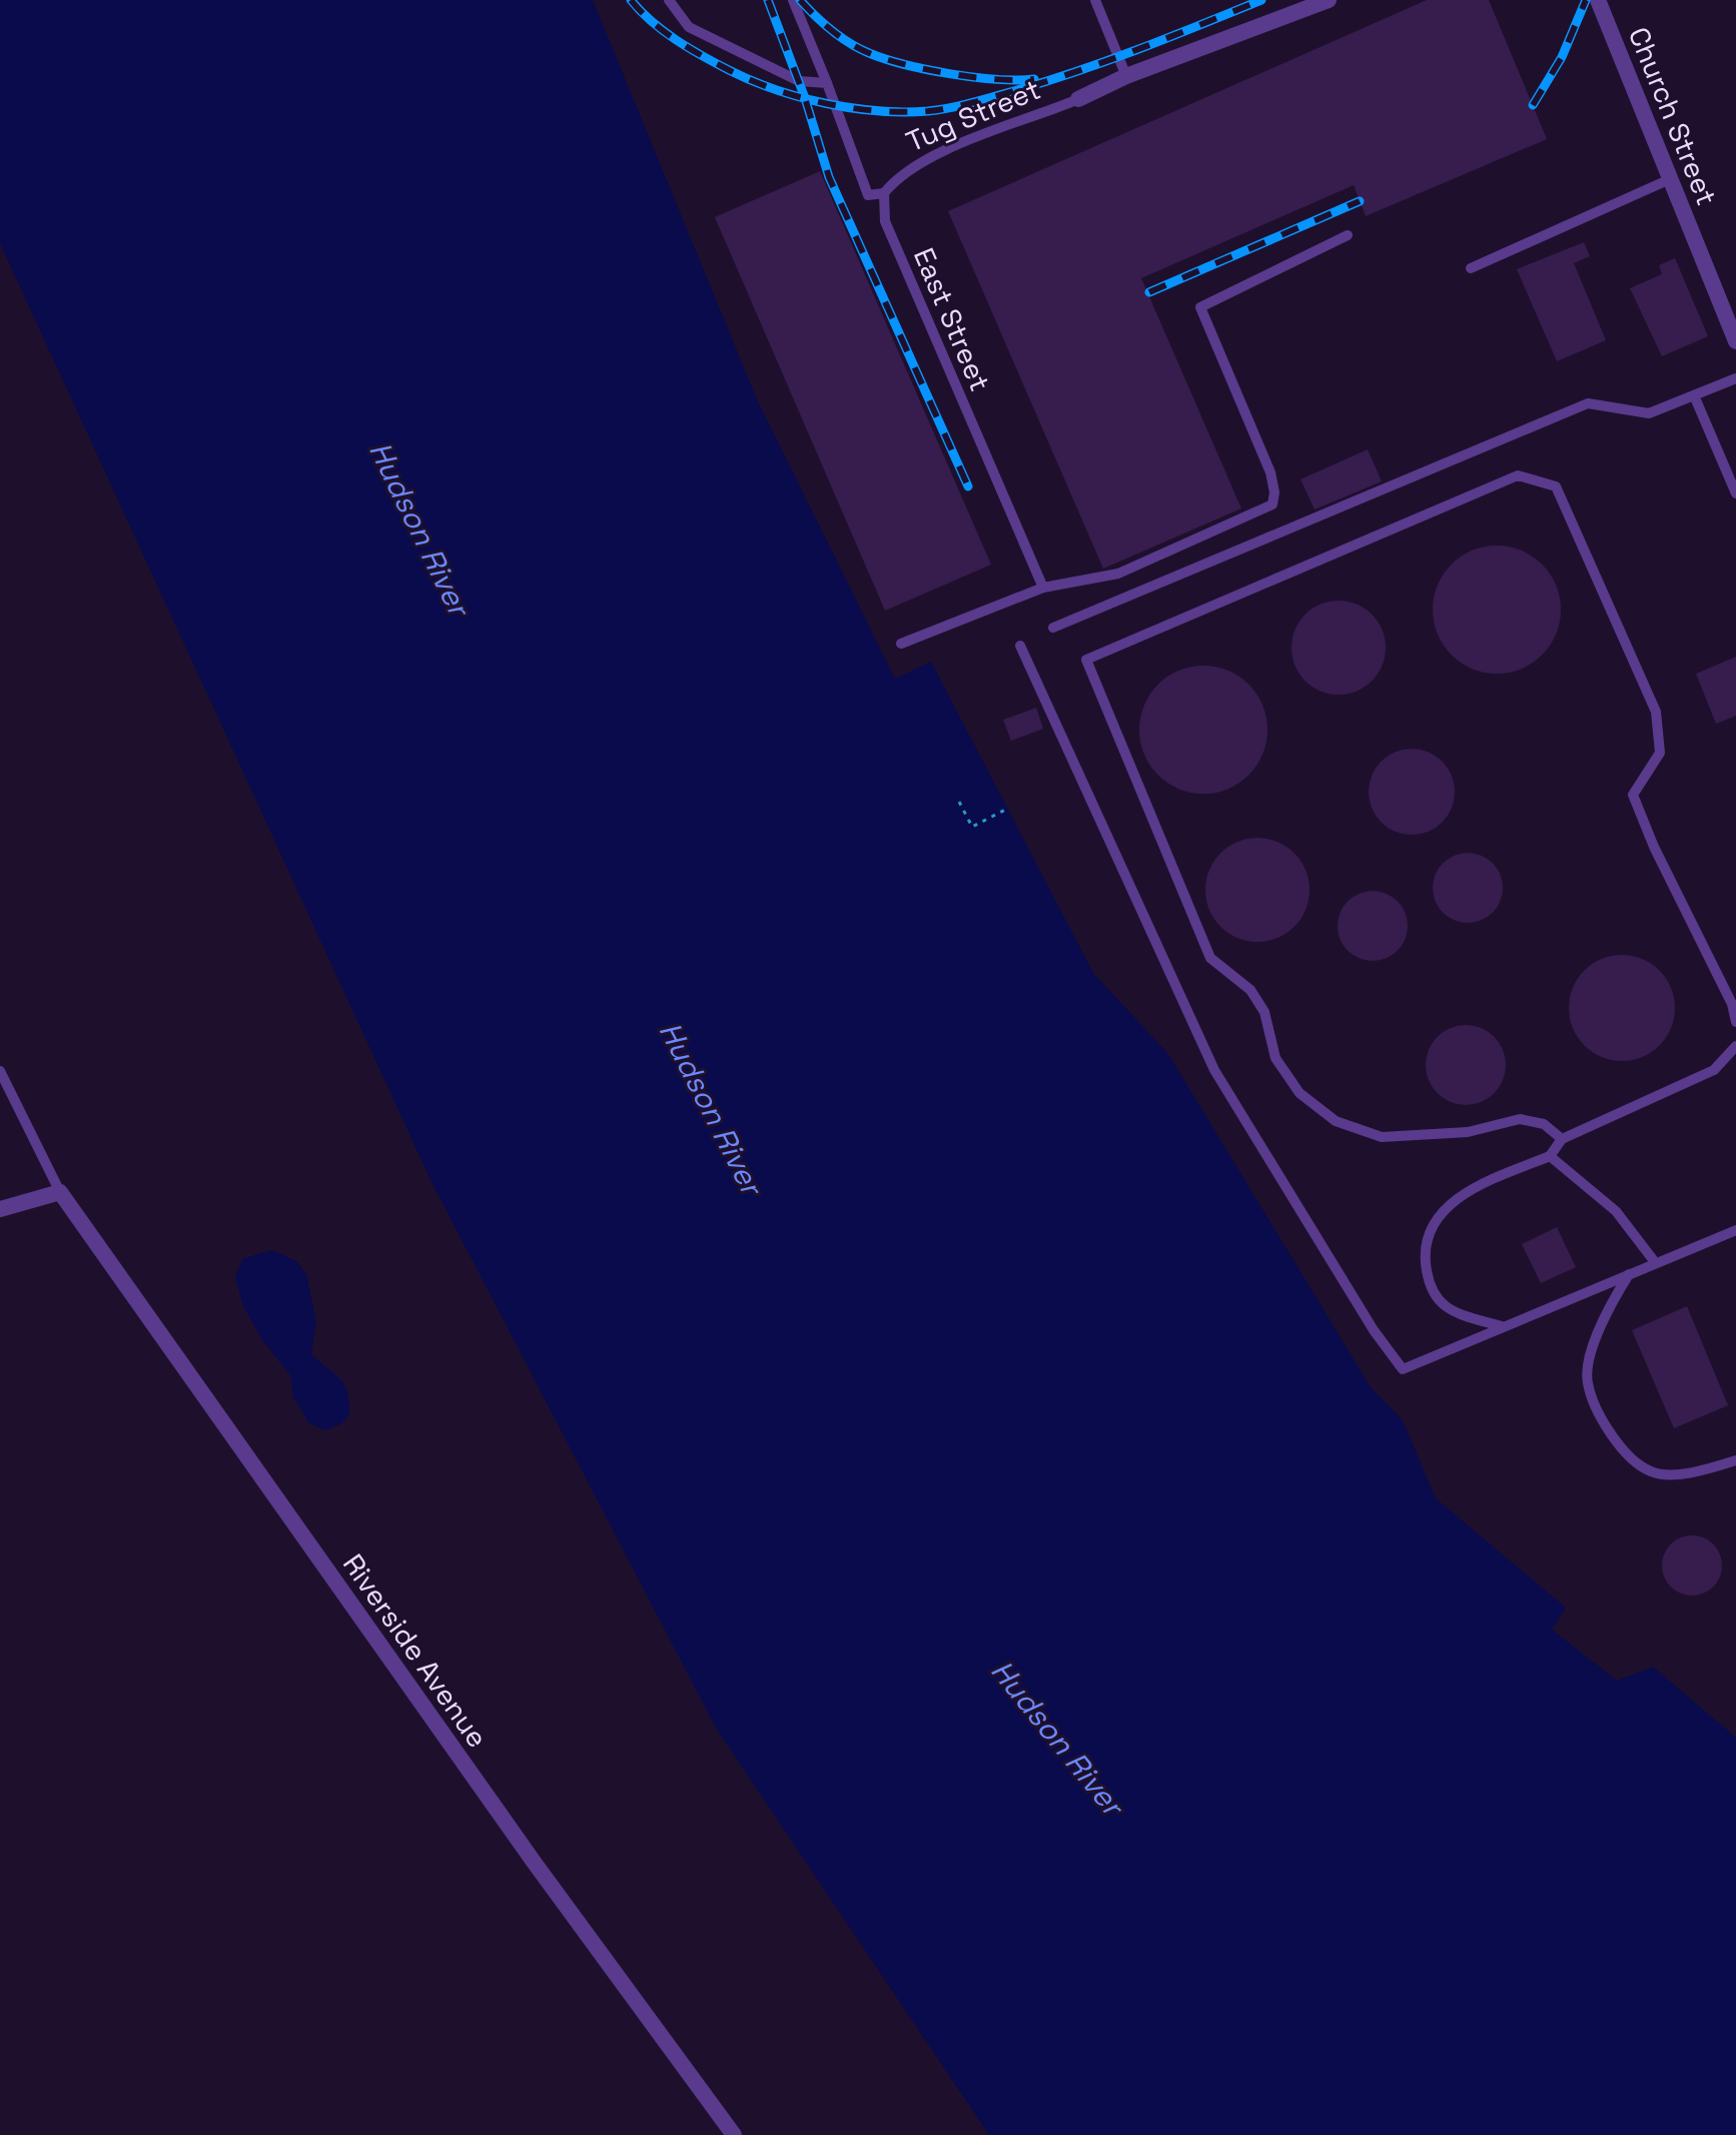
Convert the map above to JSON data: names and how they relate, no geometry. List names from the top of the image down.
{
  "streets": {
    "street": ["Tug Street", "Church Street", "Riverside Avenue"],
    "lane": ["East Street"]
  },
  "crossings": [
    ["Tug Street", "East Street"]
  ],
  "water": ["Hudson River"]
}
